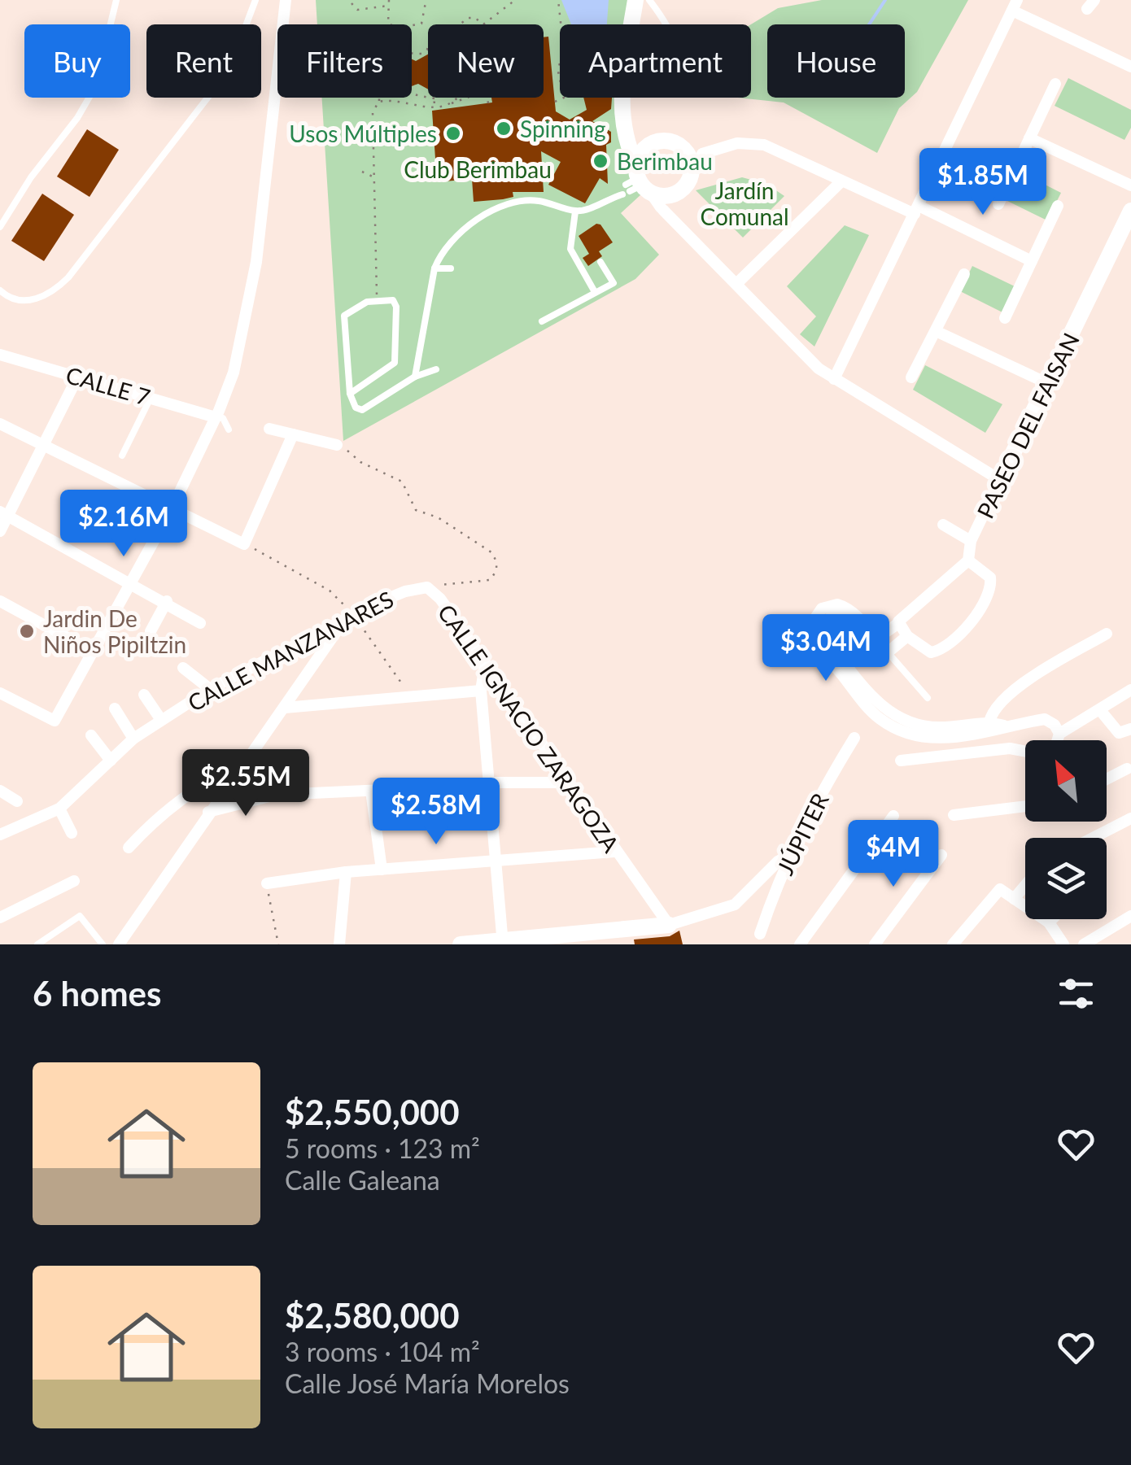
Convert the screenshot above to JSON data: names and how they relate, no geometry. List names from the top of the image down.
{
  "streets": {
    "street": [
      "CALLE 7",
      "PASEO DEL FAISAN",
      "CALLE MANZANARES",
      "CALLE IGNACIO ZARAGOZA",
      "JÚPITER"
    ]
  },
  "crossings": [
    ["CALLE MANZANARES", "CALLE IGNACIO ZARAGOZA"]
  ],
  "parks": ["Club Berimbau", "Jardín Comunal"],
  "places": [
    "Spinning",
    "Usos Múltiples",
    "Berimbau",
    "Jardin De Niños Pipiltzin"
  ],
  "north": "top left",
  "page": {
    "chip": [
      "Buy",
      "Rent",
      "Filters",
      "New",
      "Apartment",
      "House"
    ],
    "price": [
      "$1.85M",
      "$2.16M",
      "$3.04M",
      "$2.55M",
      "$2.58M",
      "$4M"
    ],
    "heading": "6 homes",
    "list": [
      {
        "name": "$2,550,000",
        "note": "5 rooms · 123 m² · Calle Galeana"
      },
      {
        "name": "$2,580,000",
        "note": "3 rooms · 104 m² · Calle José María Morelos"
      }
    ]
  }
}
